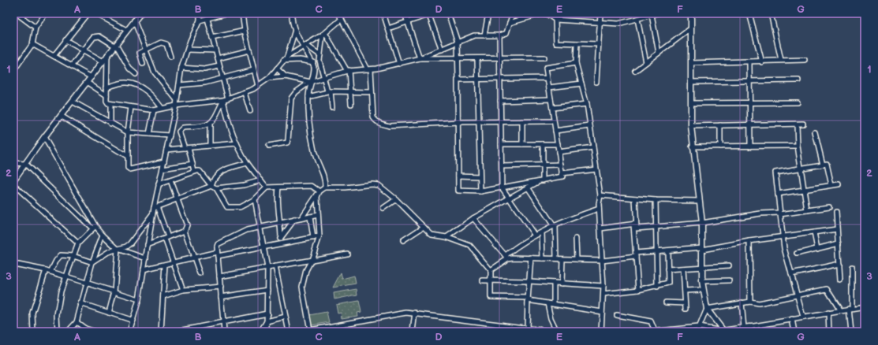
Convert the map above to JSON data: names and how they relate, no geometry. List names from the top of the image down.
{
  "grid": {
    "columns": [
      "A",
      "B",
      "C",
      "D",
      "E",
      "F",
      "G"
    ],
    "rows": ["1", "2", "3"]
  }
}
